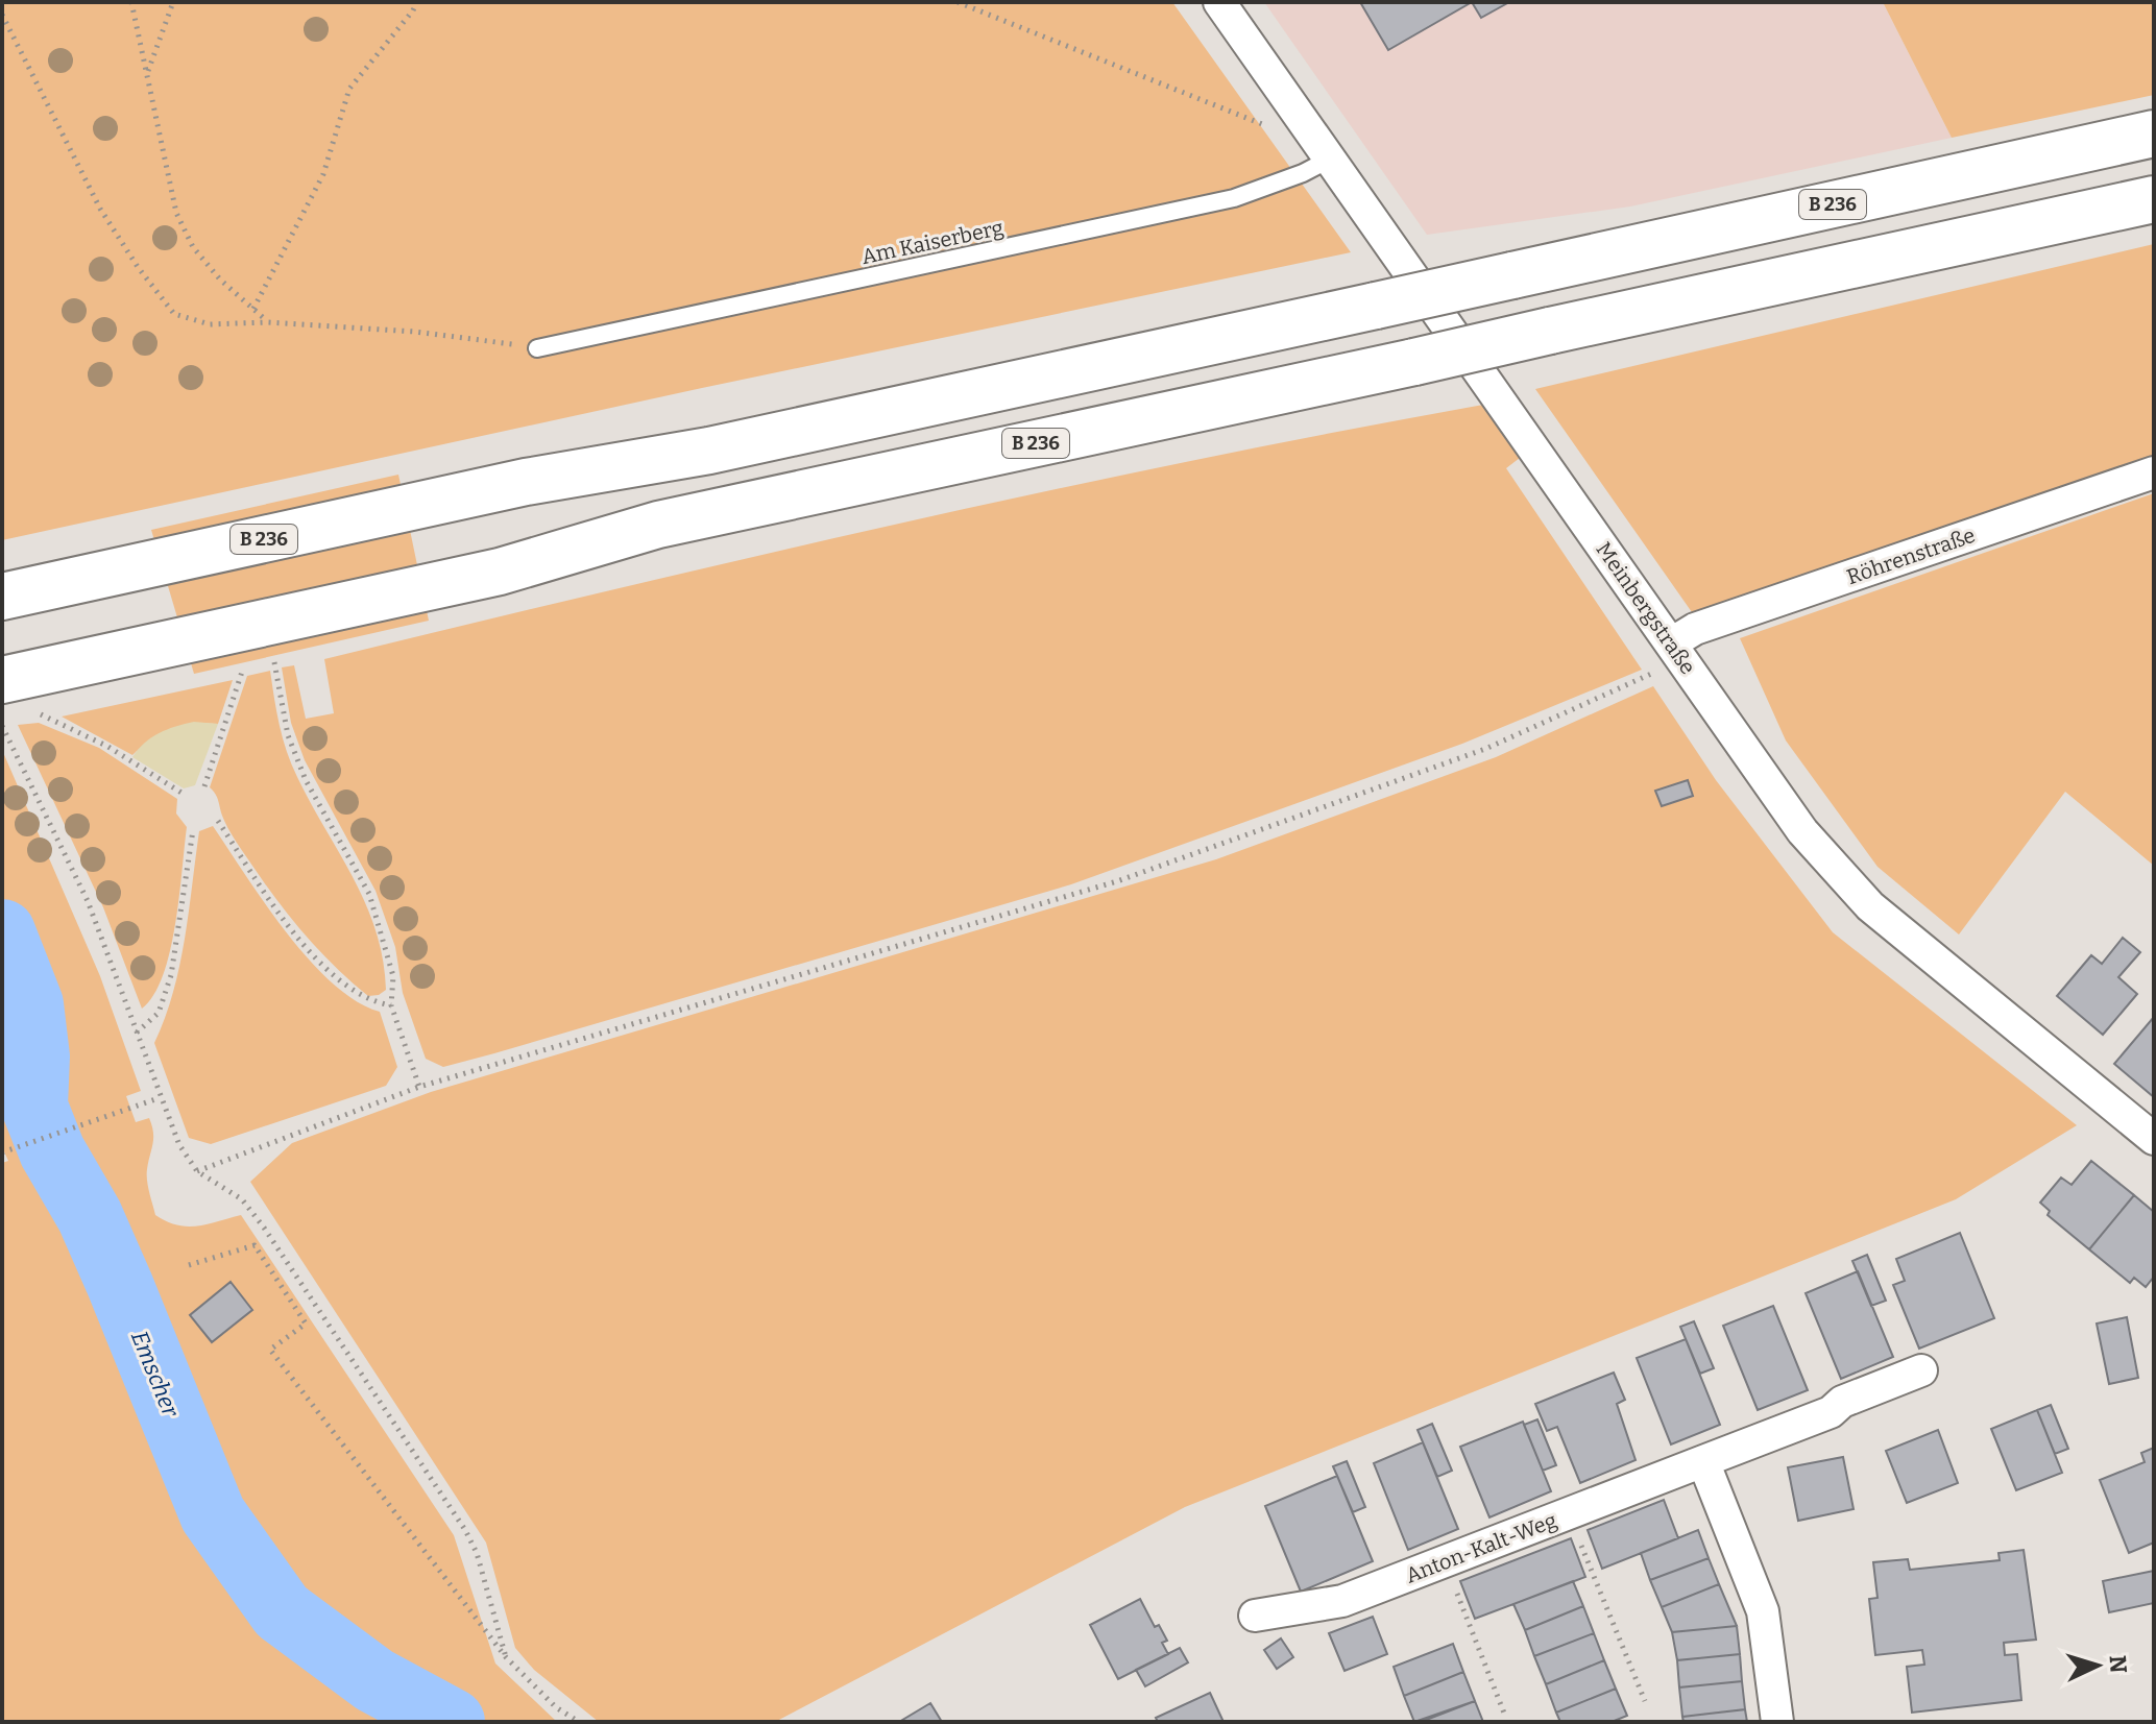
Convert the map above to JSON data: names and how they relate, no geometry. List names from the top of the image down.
{
  "streets": {
    "highway": ["B 236"],
    "street": ["Röhrenstraße", "Meinbergstraße", "Anton-Kalt-Weg"],
    "lane": ["Am Kaiserberg"]
  },
  "crossings": [
    ["Am Kaiserberg", "Meinbergstraße"],
    ["Röhrenstraße", "Meinbergstraße"]
  ],
  "water": ["Emscher"],
  "north": "right"
}
